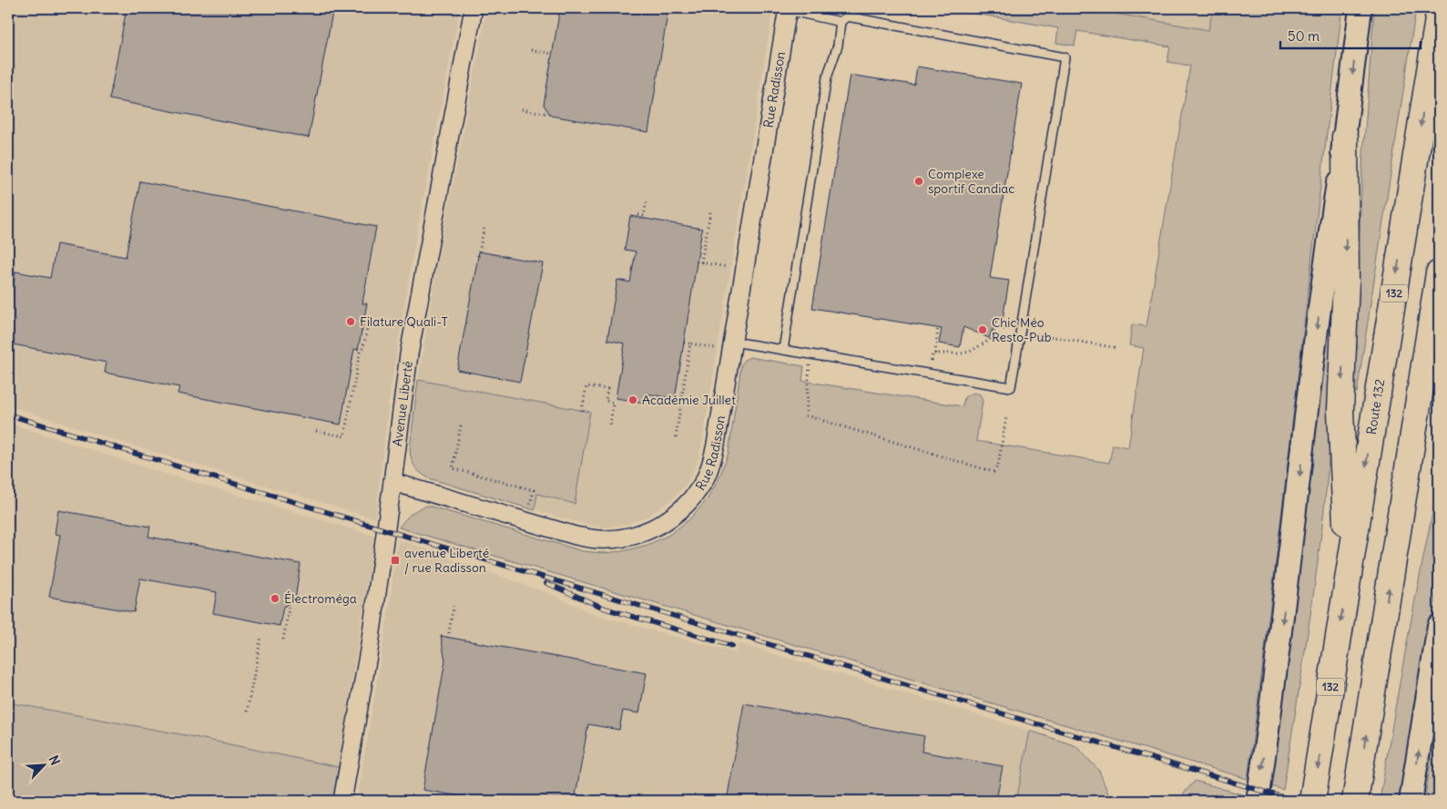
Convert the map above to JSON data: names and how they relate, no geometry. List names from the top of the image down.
{
  "streets": {
    "highway": ["132", "Route 132"],
    "street": ["Rue Radisson", "Avenue Liberté"]
  },
  "crossings": [
    ["Rue Radisson", "Avenue Liberté"]
  ],
  "places": {
    "other": [
      "Complexe sportif Candiac",
      "Filature Quali-T",
      "Chic Méo Resto-Pub",
      "Académie Juillet",
      "Électroméga"
    ],
    "transit": ["avenue Liberté / rue Radisson"]
  },
  "scale_bar": "50 m",
  "north": "top right"
}
